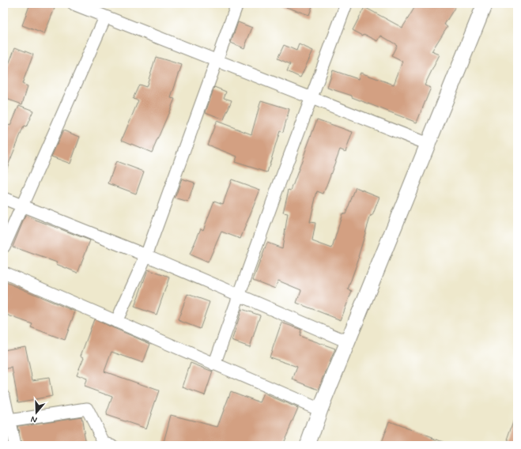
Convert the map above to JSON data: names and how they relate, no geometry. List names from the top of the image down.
{
  "north": "bottom"
}
